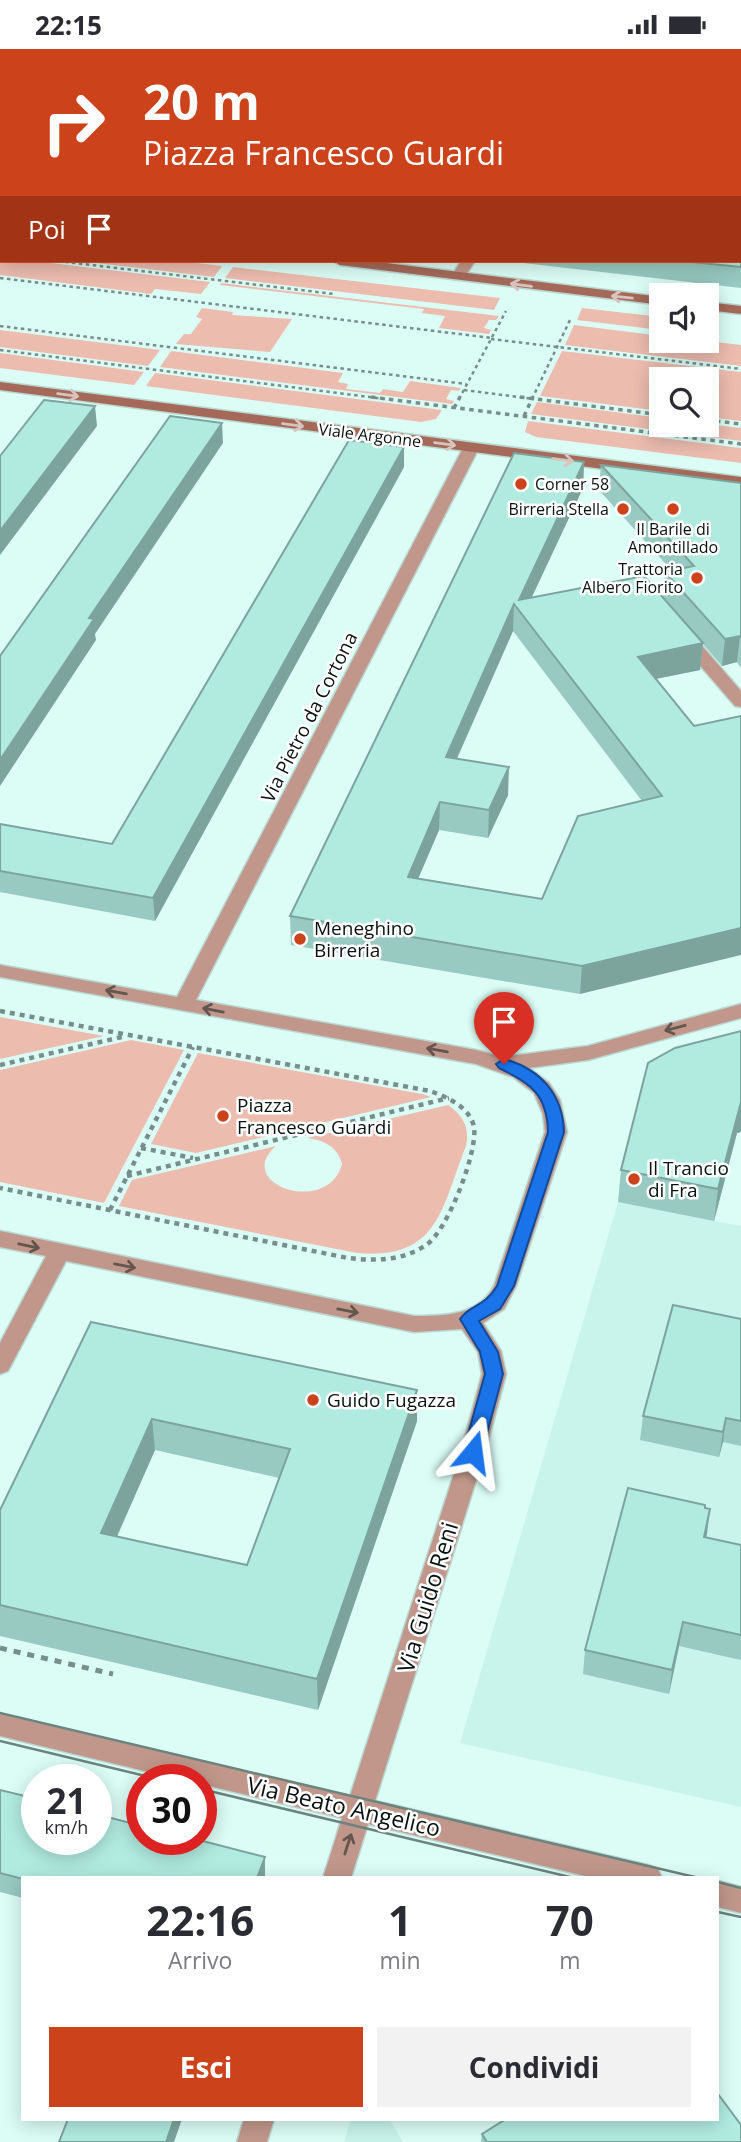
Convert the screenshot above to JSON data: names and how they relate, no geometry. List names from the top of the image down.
{
  "streets": {
    "street": [
      "Viale Argonne",
      "Via Pietro da Cortona",
      "Via Guido Reni",
      "Via Beato Angelico"
    ]
  },
  "crossings": [
    ["Viale Argonne", "Via Pietro da Cortona"],
    ["Via Guido Reni", "Via Beato Angelico"]
  ],
  "places": [
    "Corner 58",
    "Birreria Stella",
    "Il Barile di Amontillado",
    "Trattoria Albero Fiorito",
    "Meneghino Birreria",
    "Piazza Francesco Guardi",
    "Il Trancio di Fra",
    "Guido Fugazza"
  ],
  "page": {
    "status": "22:15",
    "turn": ["20 m", "Piazza Francesco Guardi"],
    "then": "Poi",
    "speed": "21 km/h",
    "limit": "30",
    "eta": [
      "22:16",
      "Arrivo",
      "1",
      "min",
      "70",
      "m"
    ],
    "buttons": ["Esci", "Condividi"]
  }
}
